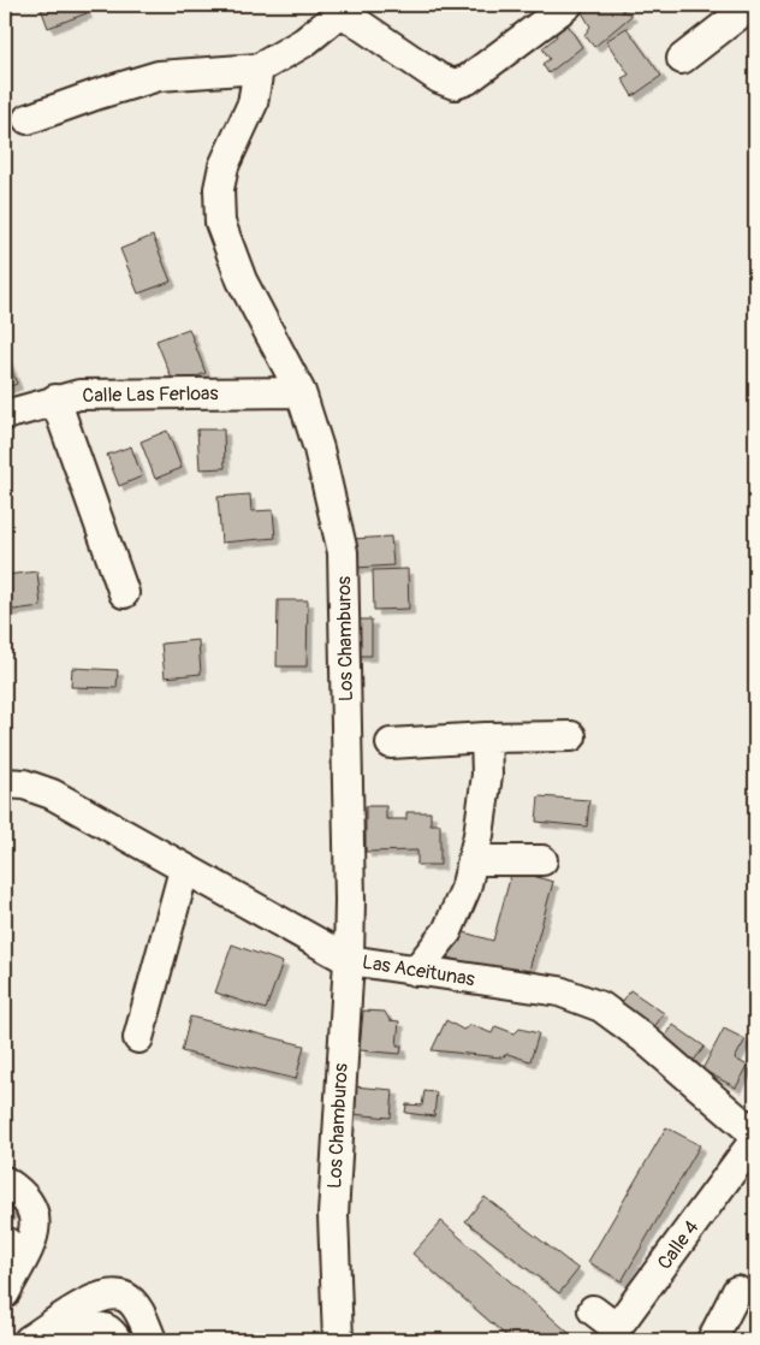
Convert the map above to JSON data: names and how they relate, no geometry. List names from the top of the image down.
{
  "streets": {
    "street": [
      "Calle Las Ferloas",
      "Los Chamburos",
      "Las Aceitunas",
      "Calle 4"
    ]
  },
  "crossings": [
    ["Calle Las Ferloas", "Los Chamburos"],
    ["Los Chamburos", "Las Aceitunas"]
  ]
}
